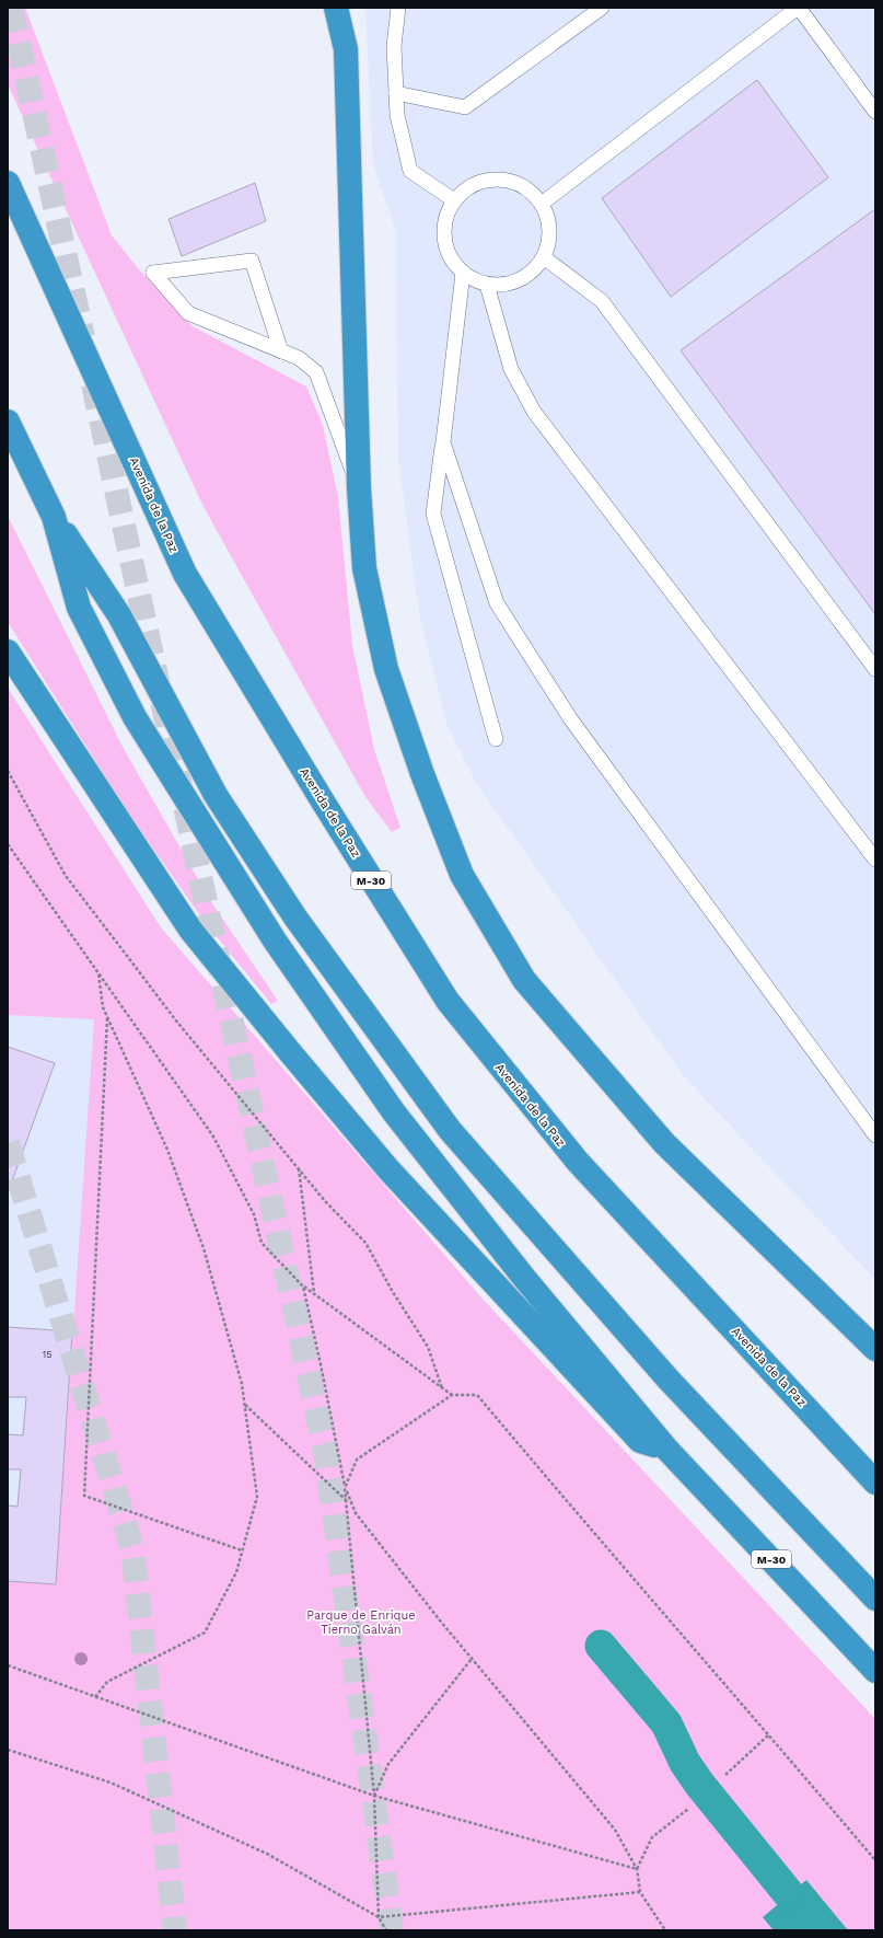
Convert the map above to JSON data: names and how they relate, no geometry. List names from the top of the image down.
{
  "streets": {
    "highway": ["Avenida de la Paz", "M-30"]
  },
  "parks": ["Parque de Enrique Tierno Galván"],
  "house_numbers": ["15"]
}
